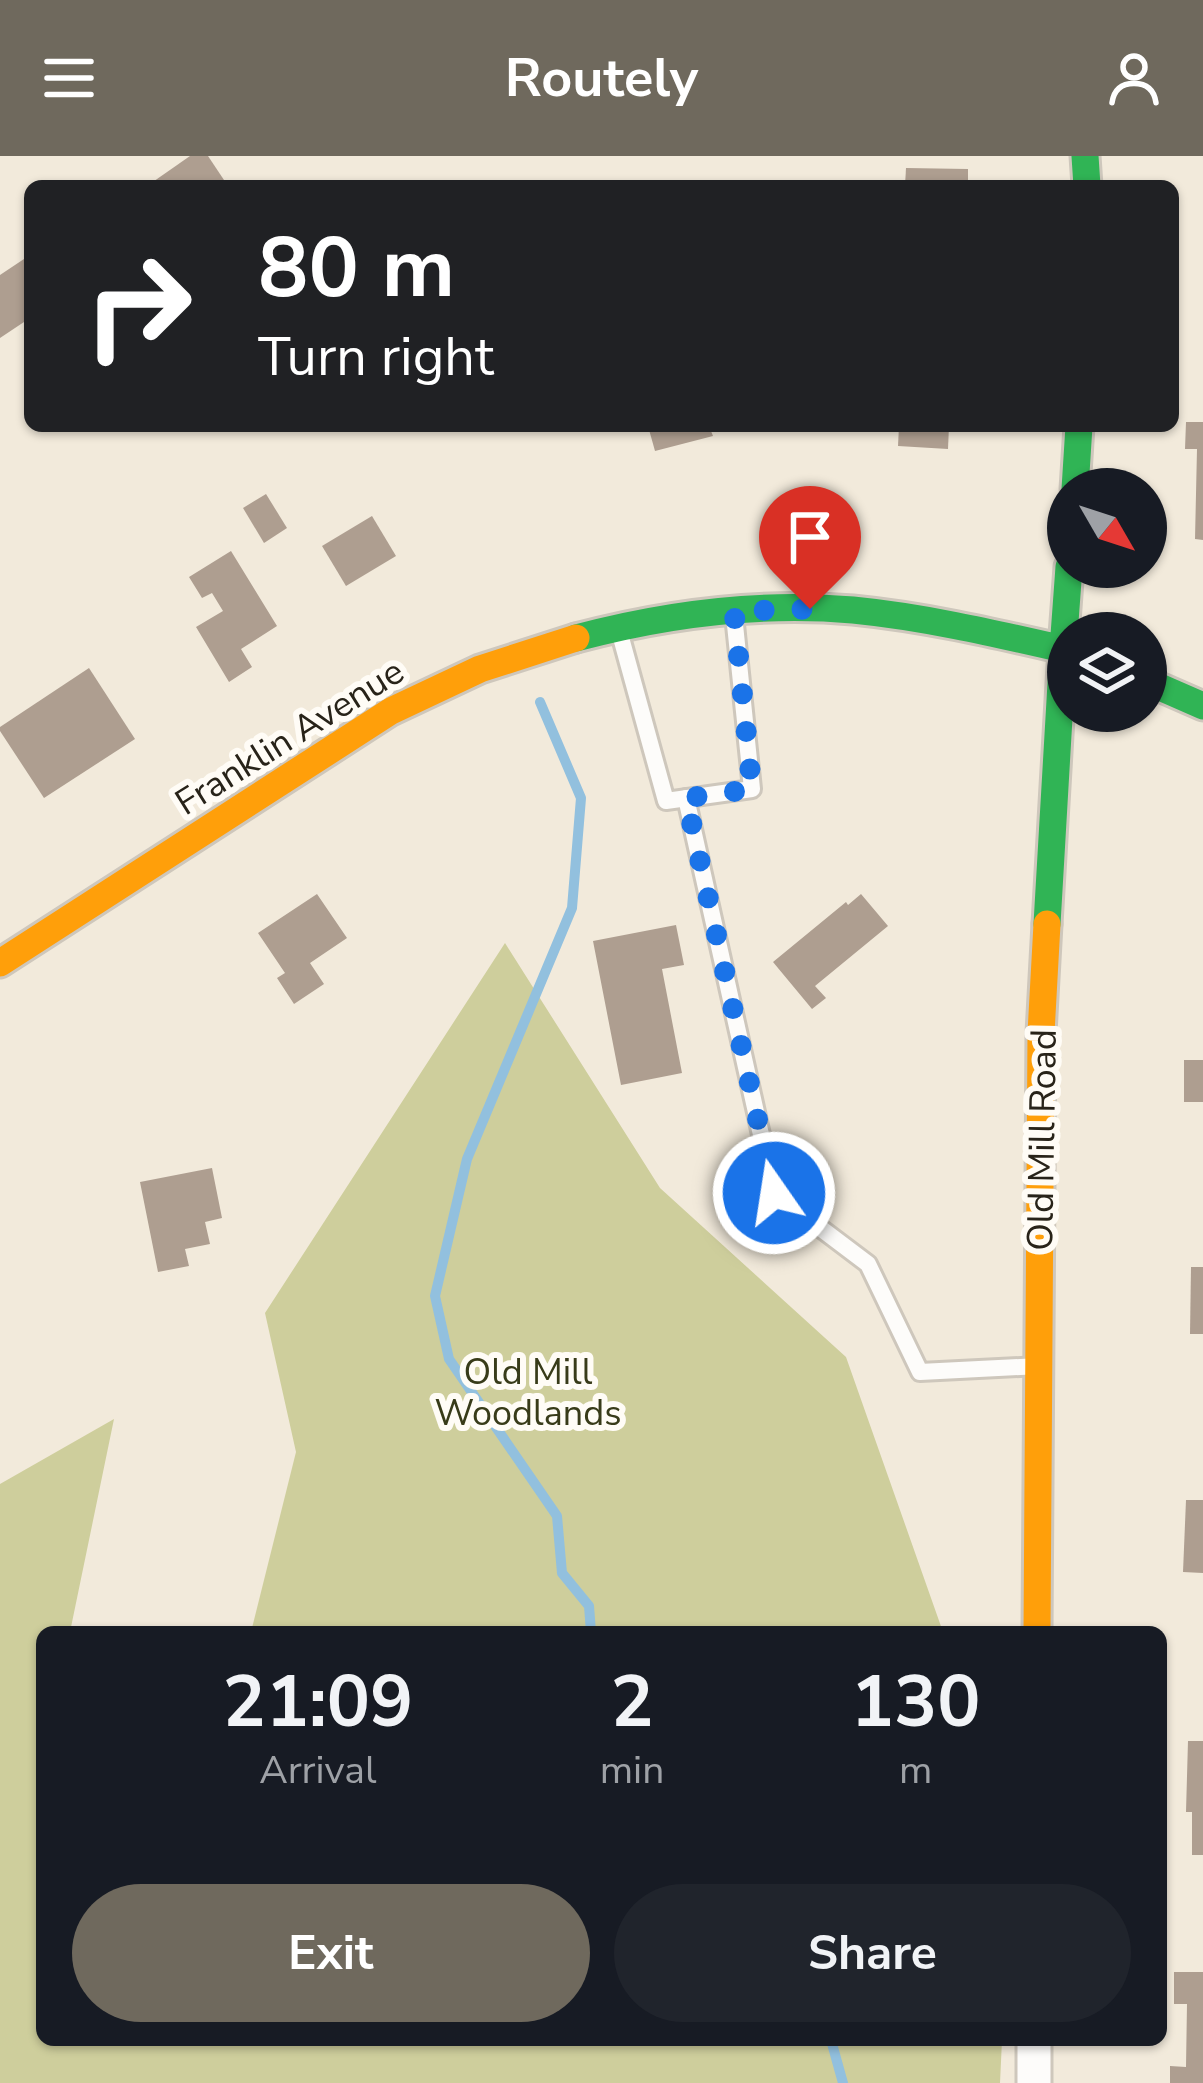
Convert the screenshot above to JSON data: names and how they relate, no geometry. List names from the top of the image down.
{
  "streets": {
    "main road": ["Franklin Avenue", "Old Mill Road"]
  },
  "parks": ["Old Mill Woodlands"],
  "north": "bottom right",
  "page": {
    "header": "Routely",
    "turn": ["80 m", "Turn right"],
    "eta": [
      "21:09",
      "Arrival",
      "2",
      "min",
      "130",
      "m"
    ],
    "buttons": ["Exit", "Share"]
  }
}
